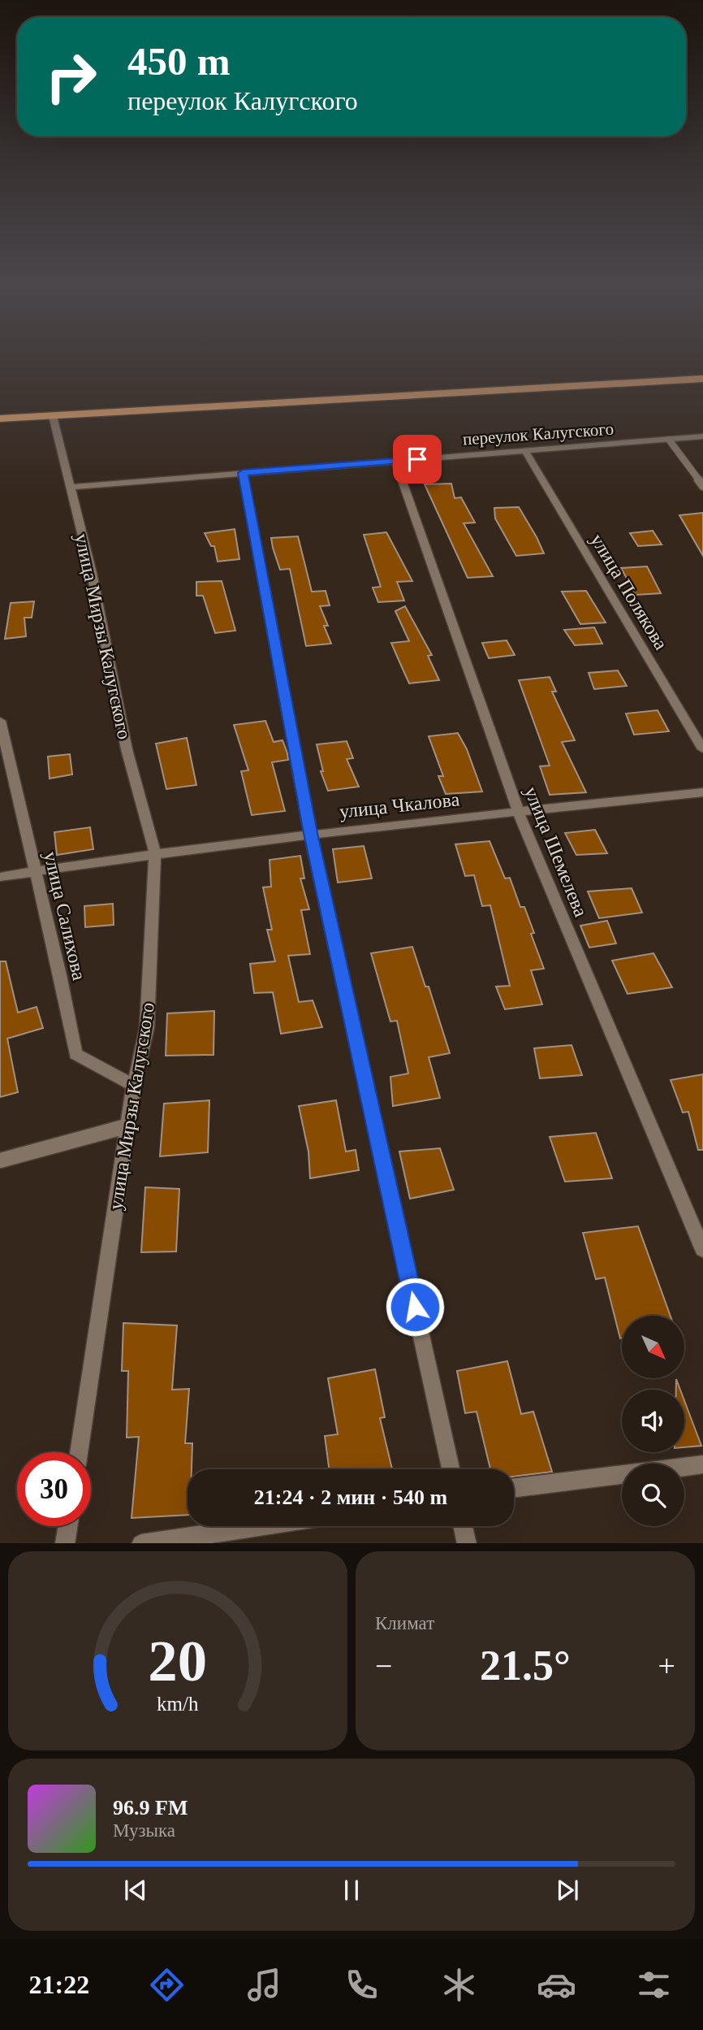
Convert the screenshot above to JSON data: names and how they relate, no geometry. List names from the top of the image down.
{
  "streets": {
    "street": [
      "переулок Калугского",
      "улица Полякова",
      "улица Мирзы Калугского",
      "улица Чкалова",
      "улица Шемелева",
      "улица Салихова"
    ]
  },
  "crossings": [
    ["переулок Калугского", "улица Полякова"],
    ["переулок Калугского", "улица Мирзы Калугского"],
    ["переулок Калугского", "улица Шемелева"],
    ["улица Мирзы Калугского", "улица Чкалова"],
    ["улица Мирзы Калугского", "улица Салихова"],
    ["улица Чкалова", "улица Шемелева"],
    ["улица Чкалова", "улица Салихова"]
  ],
  "north": "bottom right",
  "page": {
    "turn": ["450 m", "переулок Калугского"],
    "limit": "30",
    "trip": "21:24 · 2 мин · 540 m",
    "tile": "Климат",
    "heat": ["−", "21.5°", "+"],
    "song": ["96.9 FM", "Музыка"],
    "tabs": "21:22",
    "gauge": ["20", "km/h"]
  }
}
